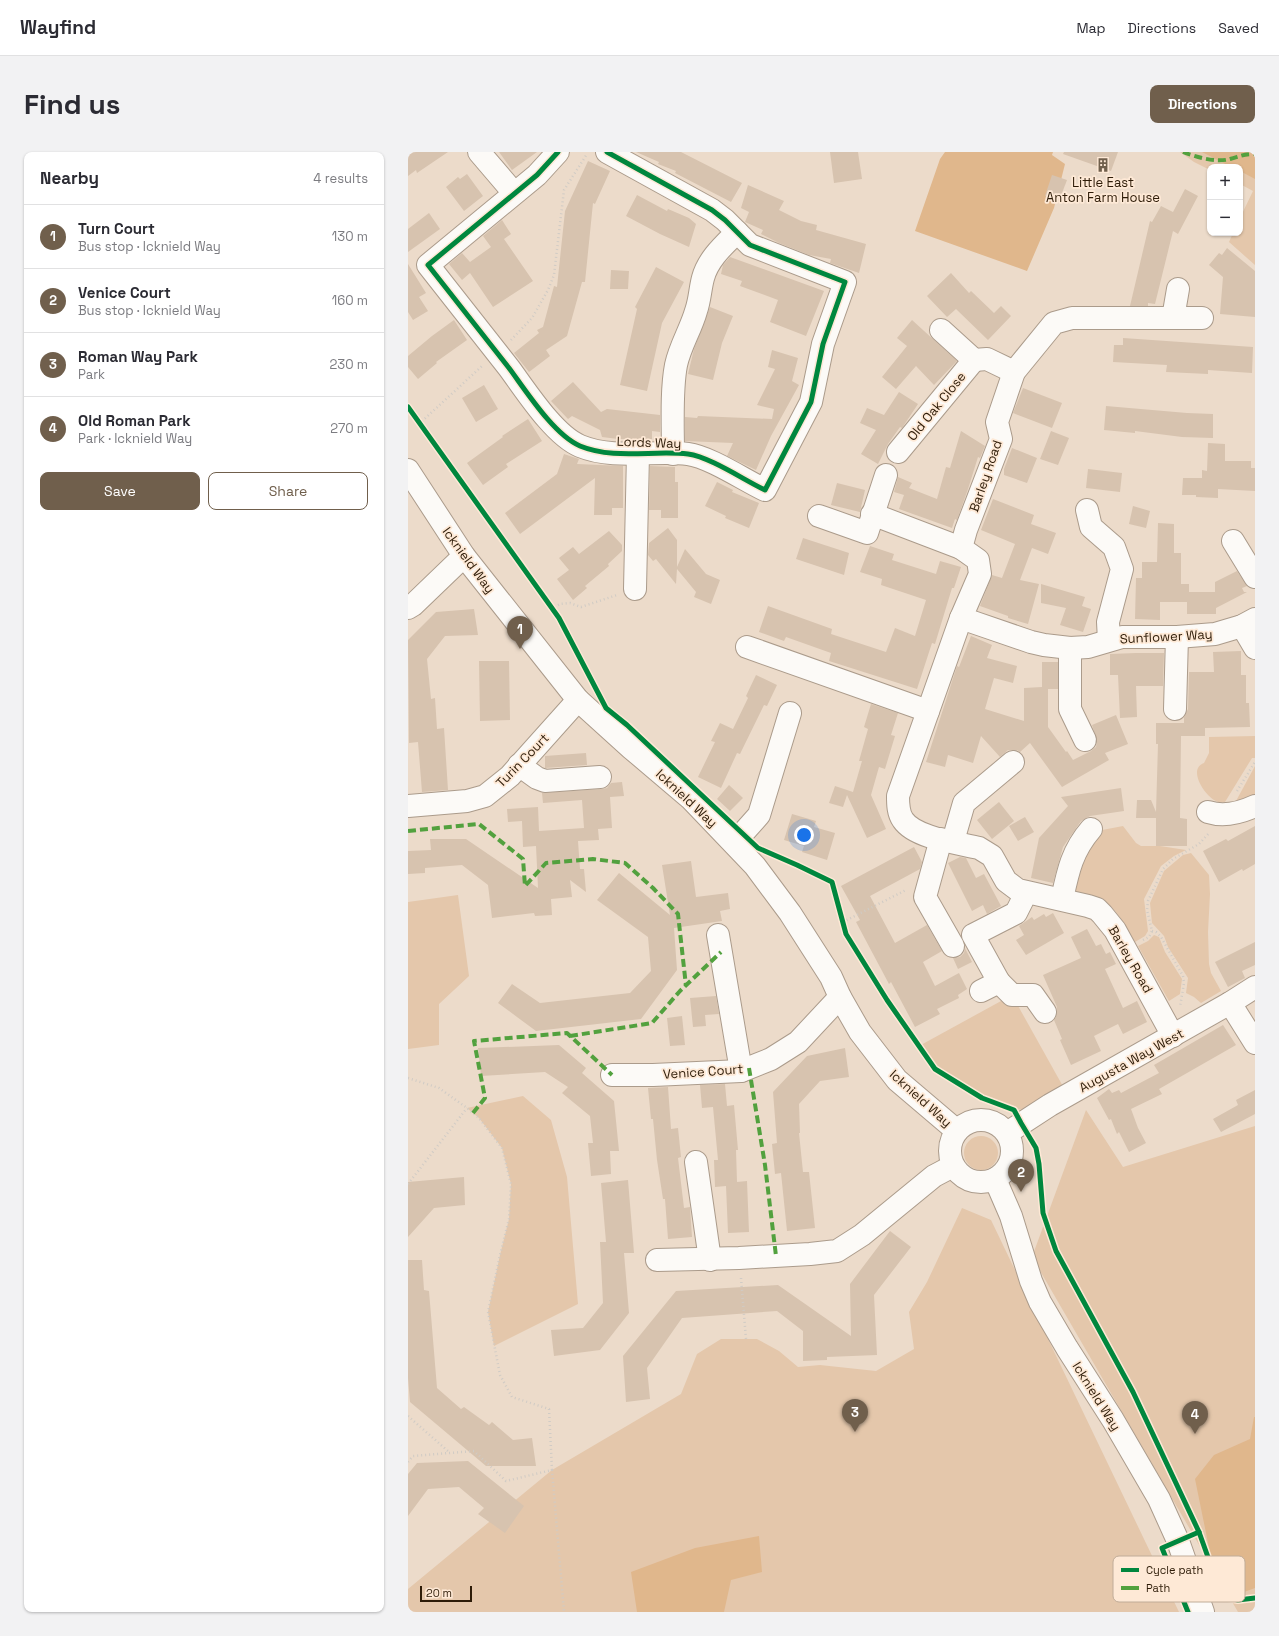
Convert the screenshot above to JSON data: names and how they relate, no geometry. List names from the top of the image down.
{
  "streets": {
    "street": [
      "Old Oak Close",
      "Lords Way",
      "Barley Road",
      "Icknield Way",
      "Sunflower Way",
      "Turin Court",
      "Augusta Way West",
      "Venice Court"
    ]
  },
  "crossings": [
    ["Old Oak Close", "Barley Road"],
    ["Barley Road", "Sunflower Way"],
    ["Barley Road", "Augusta Way West"],
    ["Icknield Way", "Turin Court"],
    ["Icknield Way", "Augusta Way West"],
    ["Icknield Way", "Venice Court"]
  ],
  "places": {
    "building": ["Little East Anton Farm House"]
  },
  "legend": ["Cycle path", "Path"],
  "scale_bar": "20 m",
  "page": {
    "header": "Wayfind",
    "nav": ["Map", "Directions", "Saved"],
    "buttons": [
      "Directions",
      ["Save", "Share"]
    ],
    "title": "Find us",
    "heading": ["Nearby", "4 results"],
    "map_buttons": ["+", "−"],
    "list": [
      {
        "mark": "1",
        "name": "Turn Court",
        "note": "Bus stop · Icknield Way",
        "value": "130 m"
      },
      {
        "mark": "2",
        "name": "Venice Court",
        "note": "Bus stop · Icknield Way",
        "value": "160 m"
      },
      {
        "mark": "3",
        "name": "Roman Way Park",
        "note": "Park",
        "value": "230 m"
      },
      {
        "mark": "4",
        "name": "Old Roman Park",
        "note": "Park · Icknield Way",
        "value": "270 m"
      }
    ],
    "pins": [
      "1",
      "2",
      "3",
      "4"
    ],
    "scale": "20 m"
  }
}
